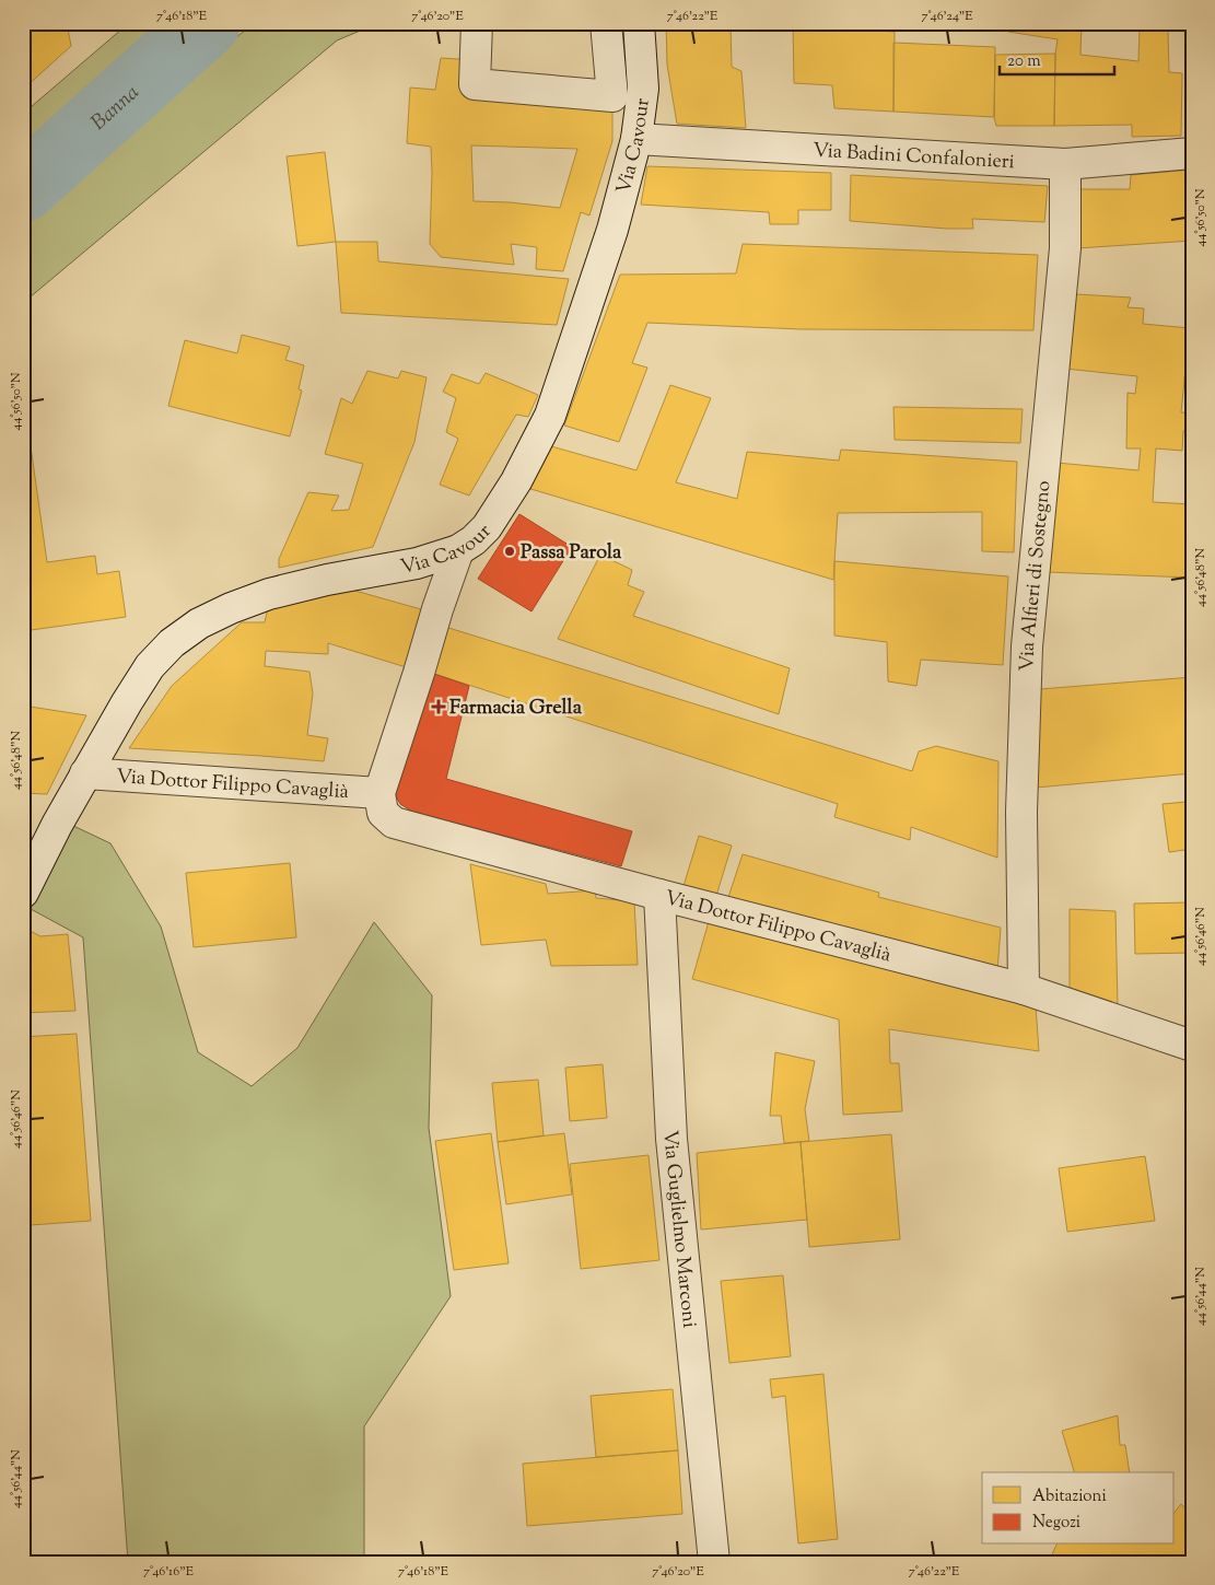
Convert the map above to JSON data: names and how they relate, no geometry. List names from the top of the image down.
{
  "streets": {
    "street": [
      "Via Cavour",
      "Via Badini Confalonieri",
      "Via Alfieri di Sostegno",
      "Via Dottor Filippo Cavaglià",
      "Via Guglielmo Marconi"
    ]
  },
  "crossings": [
    ["Via Cavour", "Via Badini Confalonieri"],
    ["Via Cavour", "Via Dottor Filippo Cavaglià"],
    ["Via Badini Confalonieri", "Via Alfieri di Sostegno"],
    ["Via Alfieri di Sostegno", "Via Dottor Filippo Cavaglià"],
    ["Via Dottor Filippo Cavaglià", "Via Guglielmo Marconi"]
  ],
  "water": ["Banna"],
  "places": {
    "other": ["Passa Parola"],
    "health": ["Farmacia Grella"]
  },
  "legend": ["Abitazioni", "Negozi"],
  "scale_bar": "20 m",
  "coordinates": [
    "7°46'18\"E",
    "7°46'20\"E",
    "7°46'22\"E",
    "7°46'24\"E",
    "44°56'50\"N",
    "44°56'48\"N",
    "44°56'46\"N",
    "44°56'44\"N",
    "7°46'16\"E"
  ]
}
